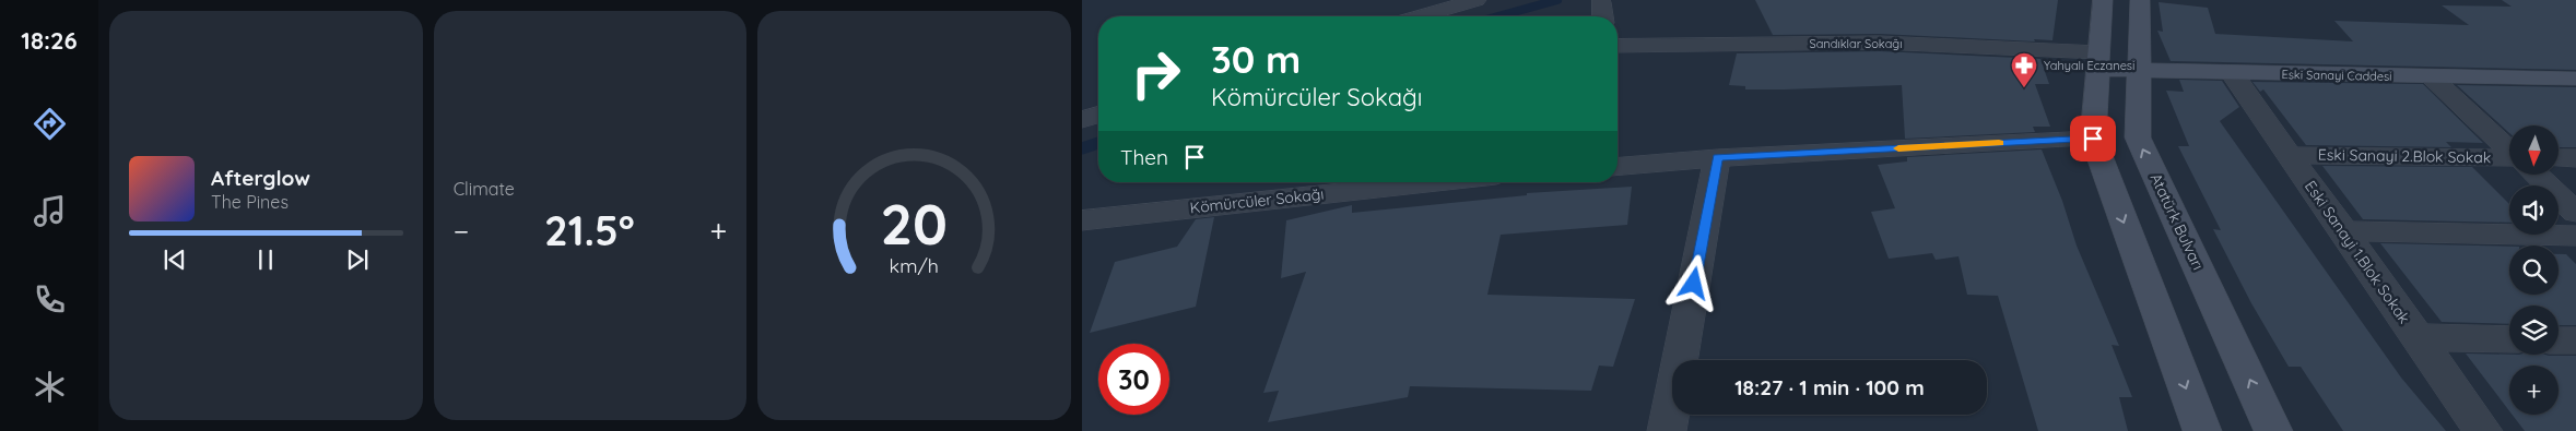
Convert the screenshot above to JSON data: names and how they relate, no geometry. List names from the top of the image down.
{
  "streets": {
    "main road": ["Eski Sanayi Caddesi", "Atatürk Bulvarı"],
    "street": [
      "Sandıklar Sokağı",
      "Eski Sanayi 2.Blok Sokak",
      "Kömürcüler Sokağı",
      "Eski Sanayi 1.Blok Sokak"
    ]
  },
  "crossings": [
    ["Sandıklar Sokağı", "Eski Sanayi Caddesi"],
    ["Eski Sanayi Caddesi", "Atatürk Bulvarı"],
    ["Eski Sanayi Caddesi", "Eski Sanayi 1.Blok Sokak"],
    ["Eski Sanayi 2.Blok Sokak", "Eski Sanayi 1.Blok Sokak"]
  ],
  "places": {
    "pharmacy": ["Yahyalı Eczanesi"]
  },
  "north": "bottom",
  "page": {
    "tabs": "18:26",
    "tile": "Climate",
    "turn": ["30 m", "Kömürcüler Sokağı"],
    "map_buttons": "+",
    "then": "Then",
    "song": ["Afterglow", "The Pines"],
    "heat": ["−", "21.5°", "+"],
    "limit": "30",
    "trip": "18:27 · 1 min · 100 m",
    "gauge": ["20", "km/h"]
  }
}
